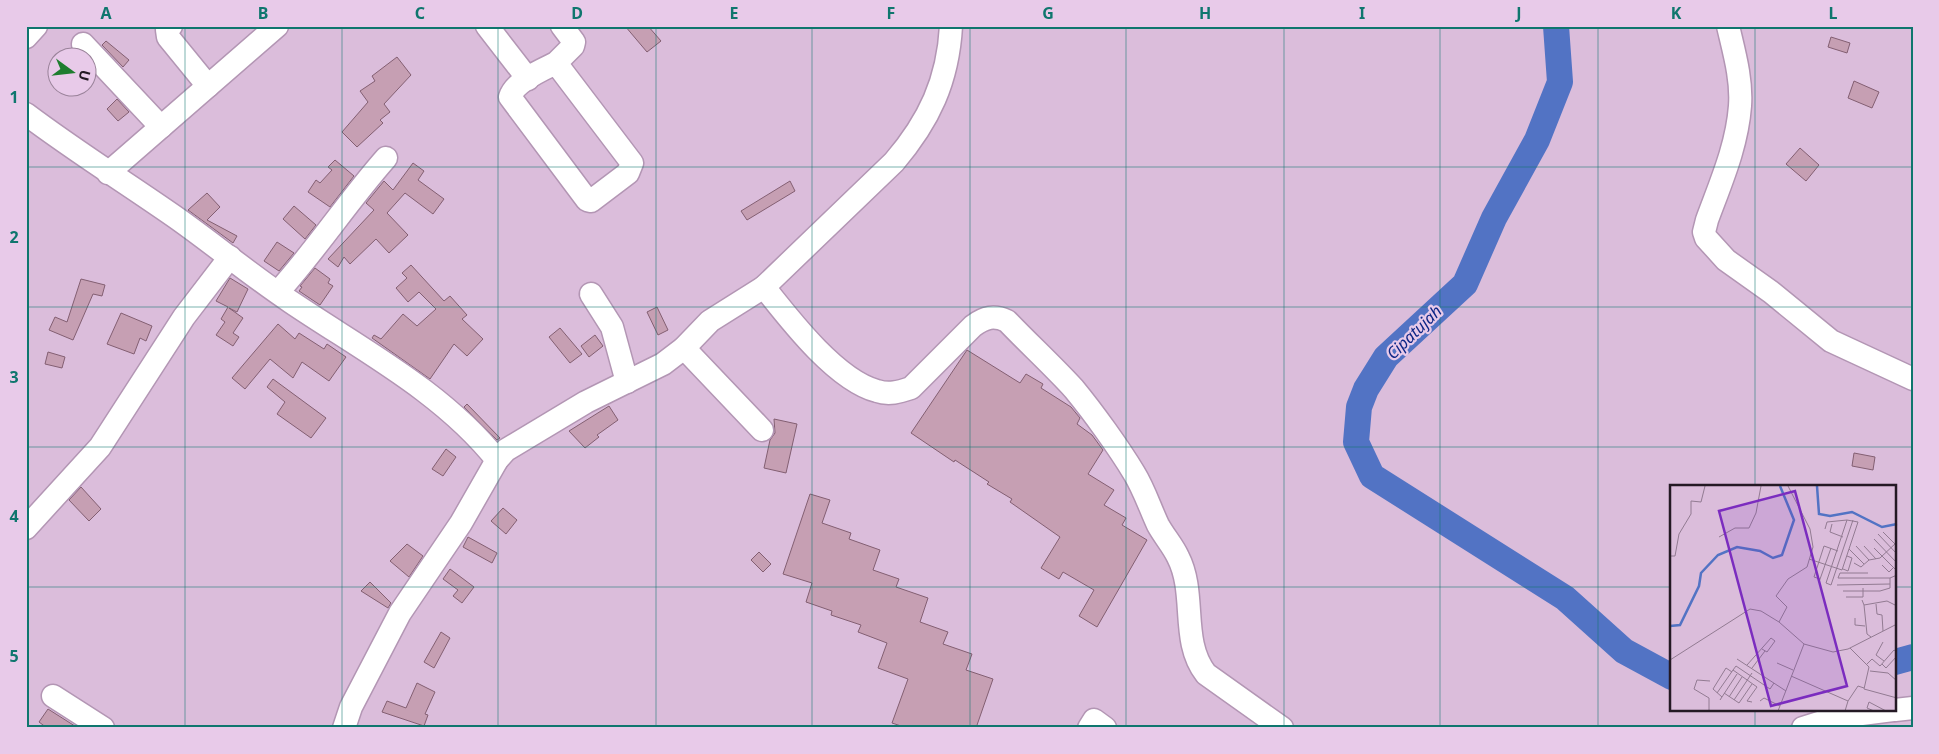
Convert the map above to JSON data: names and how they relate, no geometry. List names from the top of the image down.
{
  "water": ["Cipatujah"],
  "north": "right",
  "grid": {
    "columns": [
      "A",
      "B",
      "C",
      "D",
      "E",
      "F",
      "G",
      "H",
      "I",
      "J",
      "K",
      "L"
    ],
    "rows": [
      "1",
      "2",
      "3",
      "4",
      "5"
    ]
  }
}
